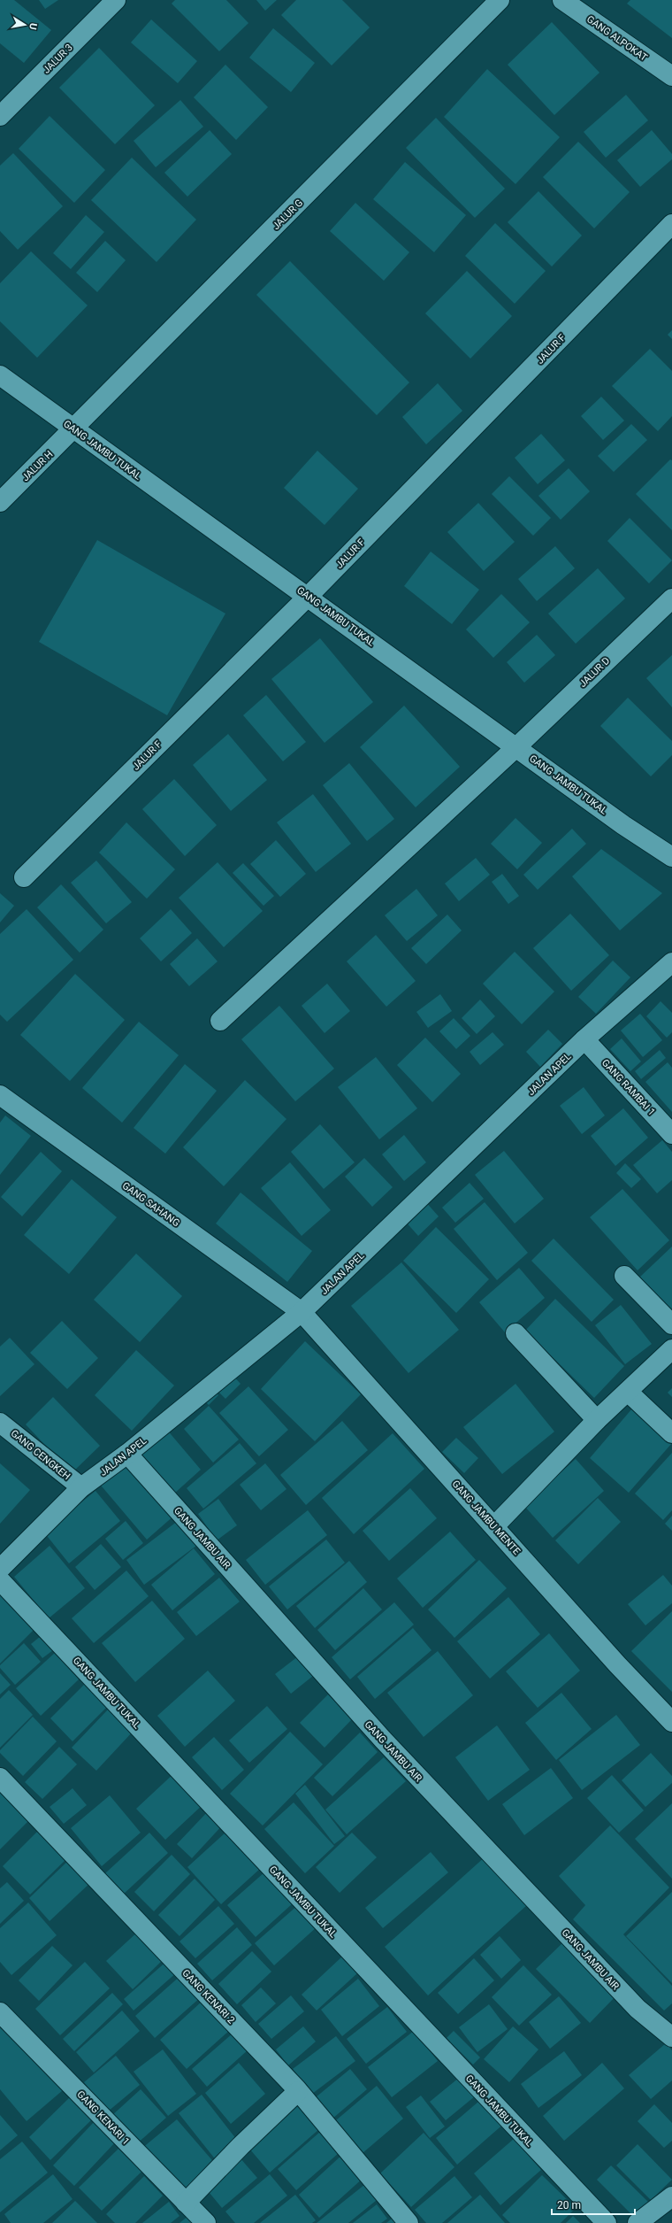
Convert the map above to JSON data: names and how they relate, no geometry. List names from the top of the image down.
{
  "streets": {
    "street": [
      "GANG ALPOKAT",
      "JALUR 3",
      "JALUR G",
      "JALUR F",
      "GANG JAMBU TUKAL",
      "JALUR H",
      "JALUR D",
      "JALAN APEL",
      "GANG RAMBAI 1",
      "GANG SAHANG",
      "GANG CENGKEH",
      "GANG JAMBU MENTE",
      "GANG JAMBU AIR",
      "GANG KENARI 2",
      "GANG KENARI 1"
    ]
  },
  "crossings": [
    ["JALUR G", "GANG JAMBU TUKAL"],
    ["JALUR G", "JALUR H"],
    ["JALUR F", "GANG JAMBU TUKAL"],
    ["GANG JAMBU TUKAL", "JALUR H"],
    ["GANG JAMBU TUKAL", "JALUR D"],
    ["JALAN APEL", "GANG RAMBAI 1"],
    ["JALAN APEL", "GANG SAHANG"],
    ["JALAN APEL", "GANG CENGKEH"],
    ["JALAN APEL", "GANG JAMBU MENTE"],
    ["JALAN APEL", "GANG JAMBU AIR"],
    ["GANG SAHANG", "GANG JAMBU MENTE"]
  ],
  "scale_bar": "20 m",
  "north": "right"
}
